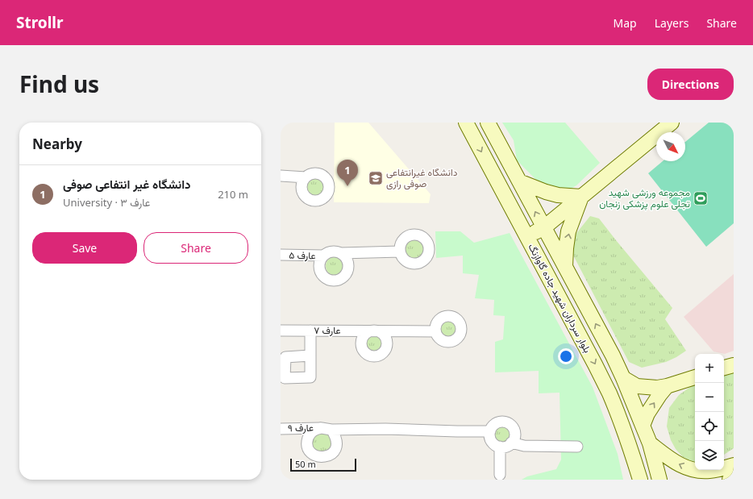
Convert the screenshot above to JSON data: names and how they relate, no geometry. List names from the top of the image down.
{
  "streets": {
    "main road": ["بلوار سرداران شهید جاده گاوازنگ"],
    "street": ["عارف ۵", "عارف ۷", "عارف ۹"]
  },
  "places": {
    "school or university": ["دانشگاه غیرانتفاعی صوفی رازی"],
    "sports": ["مجموعه ورزشی شهید تجلی علوم پزشکی زنجان"]
  },
  "scale_bar": "50 m",
  "north": "bottom right",
  "page": {
    "header": "Strollr",
    "nav": ["Map", "Layers", "Share"],
    "title": "Find us",
    "buttons": [
      "Directions",
      ["Save", "Share"]
    ],
    "heading": "Nearby",
    "pins": "1",
    "list": [
      {
        "mark": "1",
        "name": "دانشگاه غیر انتفاعی صوفی",
        "note": "University · عارف ۳",
        "value": "210 m"
      }
    ],
    "map_buttons": ["+", "−"],
    "scale": "50 m"
  }
}
